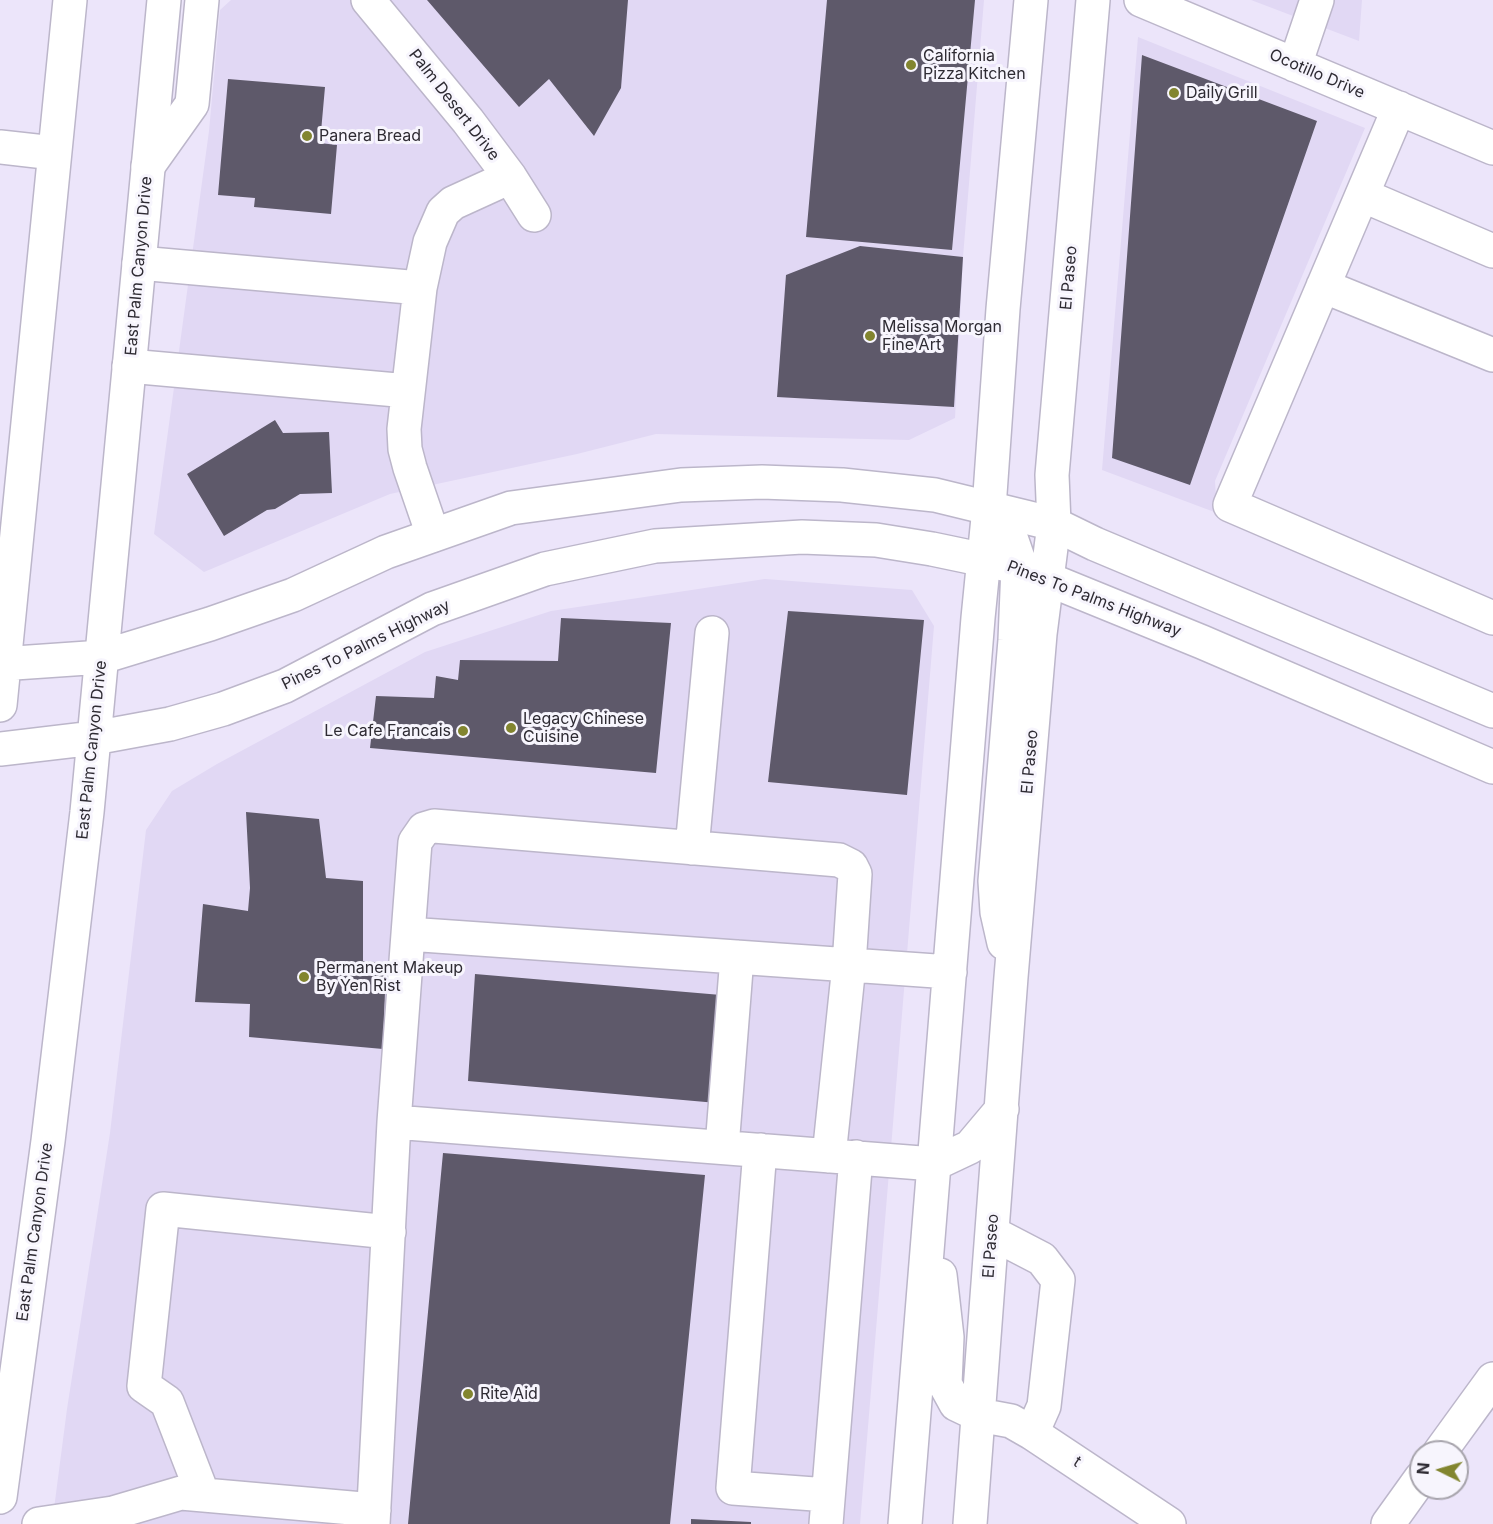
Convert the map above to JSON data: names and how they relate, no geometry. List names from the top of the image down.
{
  "streets": {
    "main road": [
      "Ocotillo Drive",
      "Palm Desert Drive",
      "East Palm Canyon Drive",
      "El Paseo",
      "Pines To Palms Highway",
      "t"
    ]
  },
  "crossings": [
    ["East Palm Canyon Drive", "Pines To Palms Highway"],
    ["El Paseo", "Pines To Palms Highway"],
    ["El Paseo", "t"]
  ],
  "places": [
    "California Pizza Kitchen",
    "Daily Grill",
    "Panera Bread",
    "Melissa Morgan Fine Art",
    "Legacy Chinese Cuisine",
    "Le Cafe Francais",
    "Permanent Makeup By Yen Rist",
    "Rite Aid"
  ],
  "north": "left"
}
